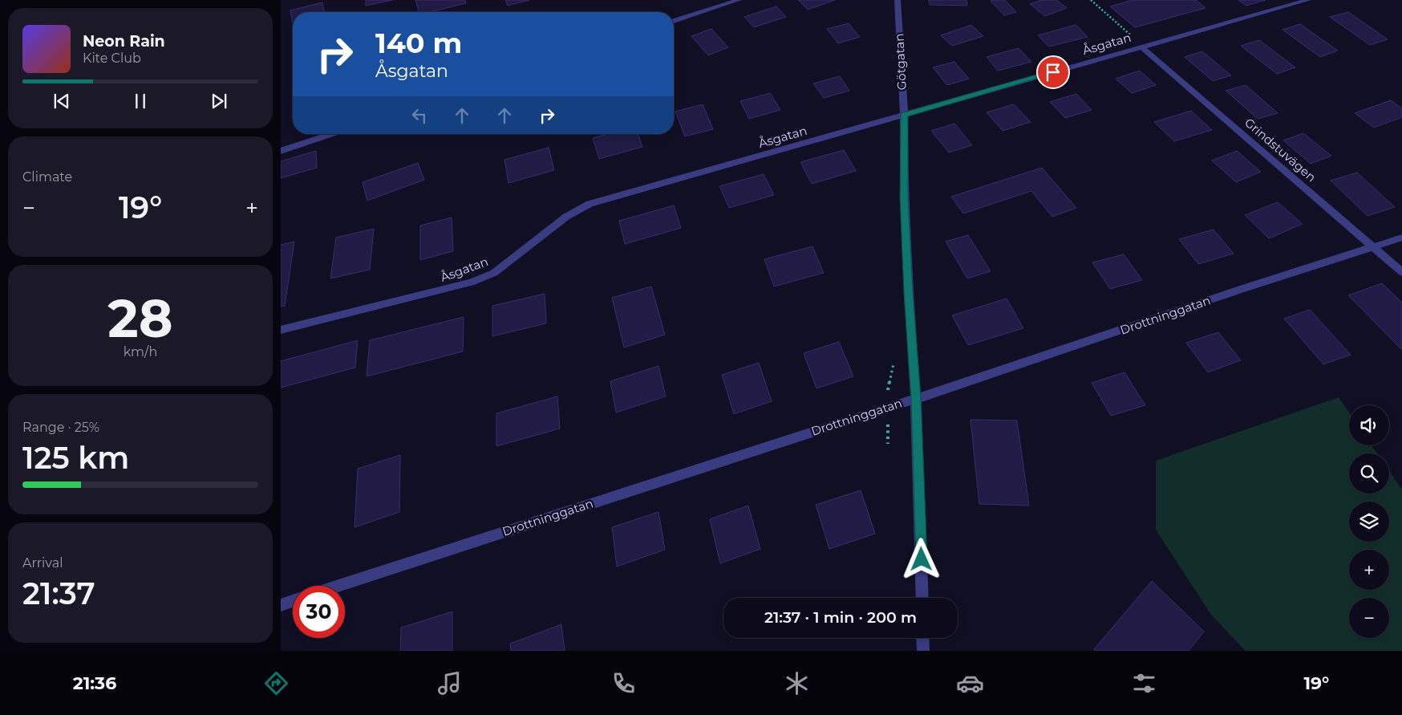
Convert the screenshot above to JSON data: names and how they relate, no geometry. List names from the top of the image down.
{
  "streets": {
    "street": [
      "Åsgatan",
      "Götgatan",
      "Grindstuvägen",
      "Drottninggatan"
    ]
  },
  "crossings": [
    ["Åsgatan", "Götgatan"],
    ["Åsgatan", "Grindstuvägen"],
    ["Götgatan", "Drottninggatan"],
    ["Grindstuvägen", "Drottninggatan"]
  ],
  "page": {
    "turn": ["140 m", "Åsgatan"],
    "song": ["Neon Rain", "Kite Club"],
    "tile": [
      "Climate",
      ["28", "km/h"],
      ["Range · 25%", "125 km"],
      ["Arrival", "21:37"]
    ],
    "heat": ["−", "19°", "+"],
    "map_buttons": ["+", "−"],
    "limit": "30",
    "trip": "21:37 · 1 min · 200 m",
    "tabs": ["21:36", "19°"]
  }
}
